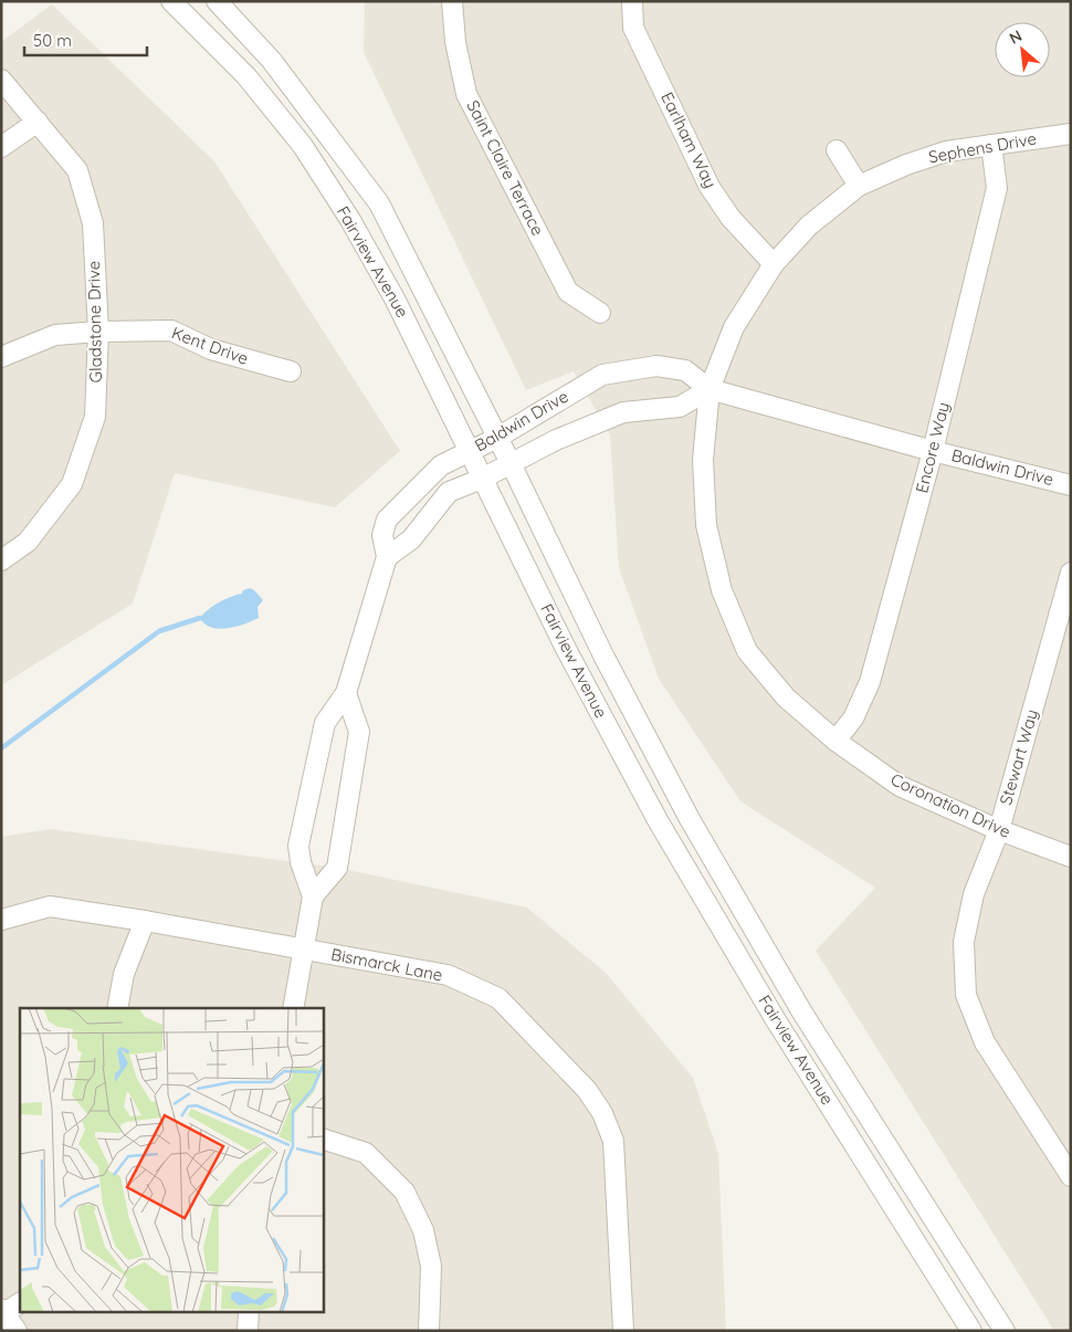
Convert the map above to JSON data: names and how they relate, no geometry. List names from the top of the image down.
{
  "streets": {
    "street": [
      "Earlham Way",
      "Sephens Drive",
      "Saint Claire Terrace",
      "Fairview Avenue",
      "Gladstone Drive",
      "Kent Drive",
      "Baldwin Drive",
      "Encore Way",
      "Stewart Way",
      "Coronation Drive",
      "Bismarck Lane"
    ]
  },
  "crossings": [
    ["Earlham Way", "Sephens Drive"],
    ["Sephens Drive", "Baldwin Drive"],
    ["Sephens Drive", "Encore Way"],
    ["Sephens Drive", "Coronation Drive"],
    ["Fairview Avenue", "Baldwin Drive"],
    ["Gladstone Drive", "Kent Drive"],
    ["Baldwin Drive", "Encore Way"],
    ["Baldwin Drive", "Coronation Drive"],
    ["Baldwin Drive", "Bismarck Lane"],
    ["Encore Way", "Coronation Drive"],
    ["Stewart Way", "Coronation Drive"]
  ],
  "scale_bar": "50 m",
  "north": "top left"
}
